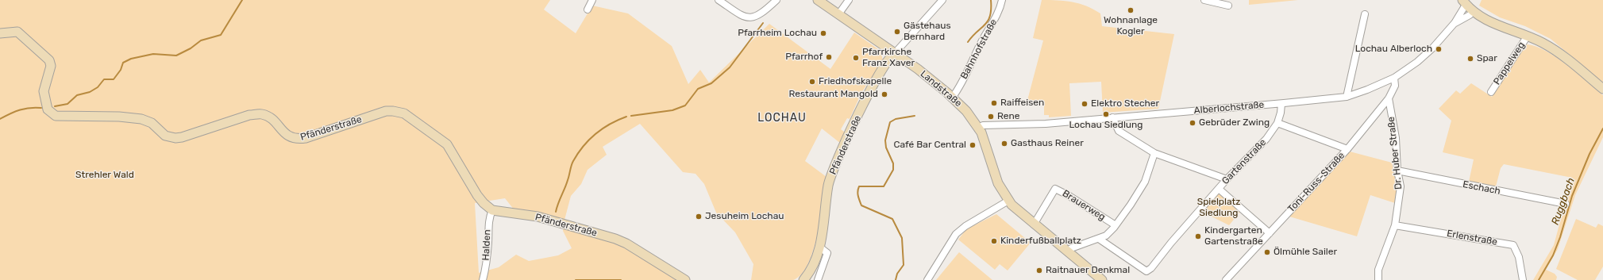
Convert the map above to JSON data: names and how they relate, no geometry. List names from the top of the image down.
{
  "streets": {
    "street": [
      "Bahnhofstraße",
      "Pappelweg",
      "Landstraße",
      "Alberlochstraße",
      "Pfänderstraße",
      "Dr. Huber Straße",
      "Gartenstraße",
      "Toni-Russ-Straße",
      "Eschach",
      "Brauerweg",
      "Erlenstraße",
      "Halden"
    ]
  },
  "crossings": [
    ["Bahnhofstraße", "Landstraße"],
    ["Landstraße", "Alberlochstraße"],
    ["Landstraße", "Pfänderstraße"],
    ["Landstraße", "Brauerweg"],
    ["Alberlochstraße", "Gartenstraße"],
    ["Alberlochstraße", "Toni-Russ-Straße"],
    ["Pfänderstraße", "Halden"],
    ["Dr. Huber Straße", "Toni-Russ-Straße"],
    ["Dr. Huber Straße", "Eschach"],
    ["Dr. Huber Straße", "Erlenstraße"]
  ],
  "districts": ["LOCHAU"],
  "water": ["Ruggbach"],
  "parks": ["Strehler Wald", "Spielplatz Siedlung"],
  "places": [
    "Wohnanlage Kogler",
    "Gästehaus Bernhard",
    "Pfarrheim Lochau",
    "Lochau Alberloch",
    "Pfarrhof",
    "Pfarrkirche Franz Xaver",
    "Spar",
    "Friedhofskapelle",
    "Restaurant Mangold",
    "Raiffeisen",
    "Elektro Stecher",
    "Lochau Siedlung",
    "Rene",
    "Gebrüder Zwing",
    "Gasthaus Reiner",
    "Café Bar Central",
    "Jesuheim Lochau",
    "Kindergarten Gartenstraße",
    "Kinderfußballplatz",
    "Ölmühle Sailer",
    "Raitnauer Denkmal"
  ]
}
